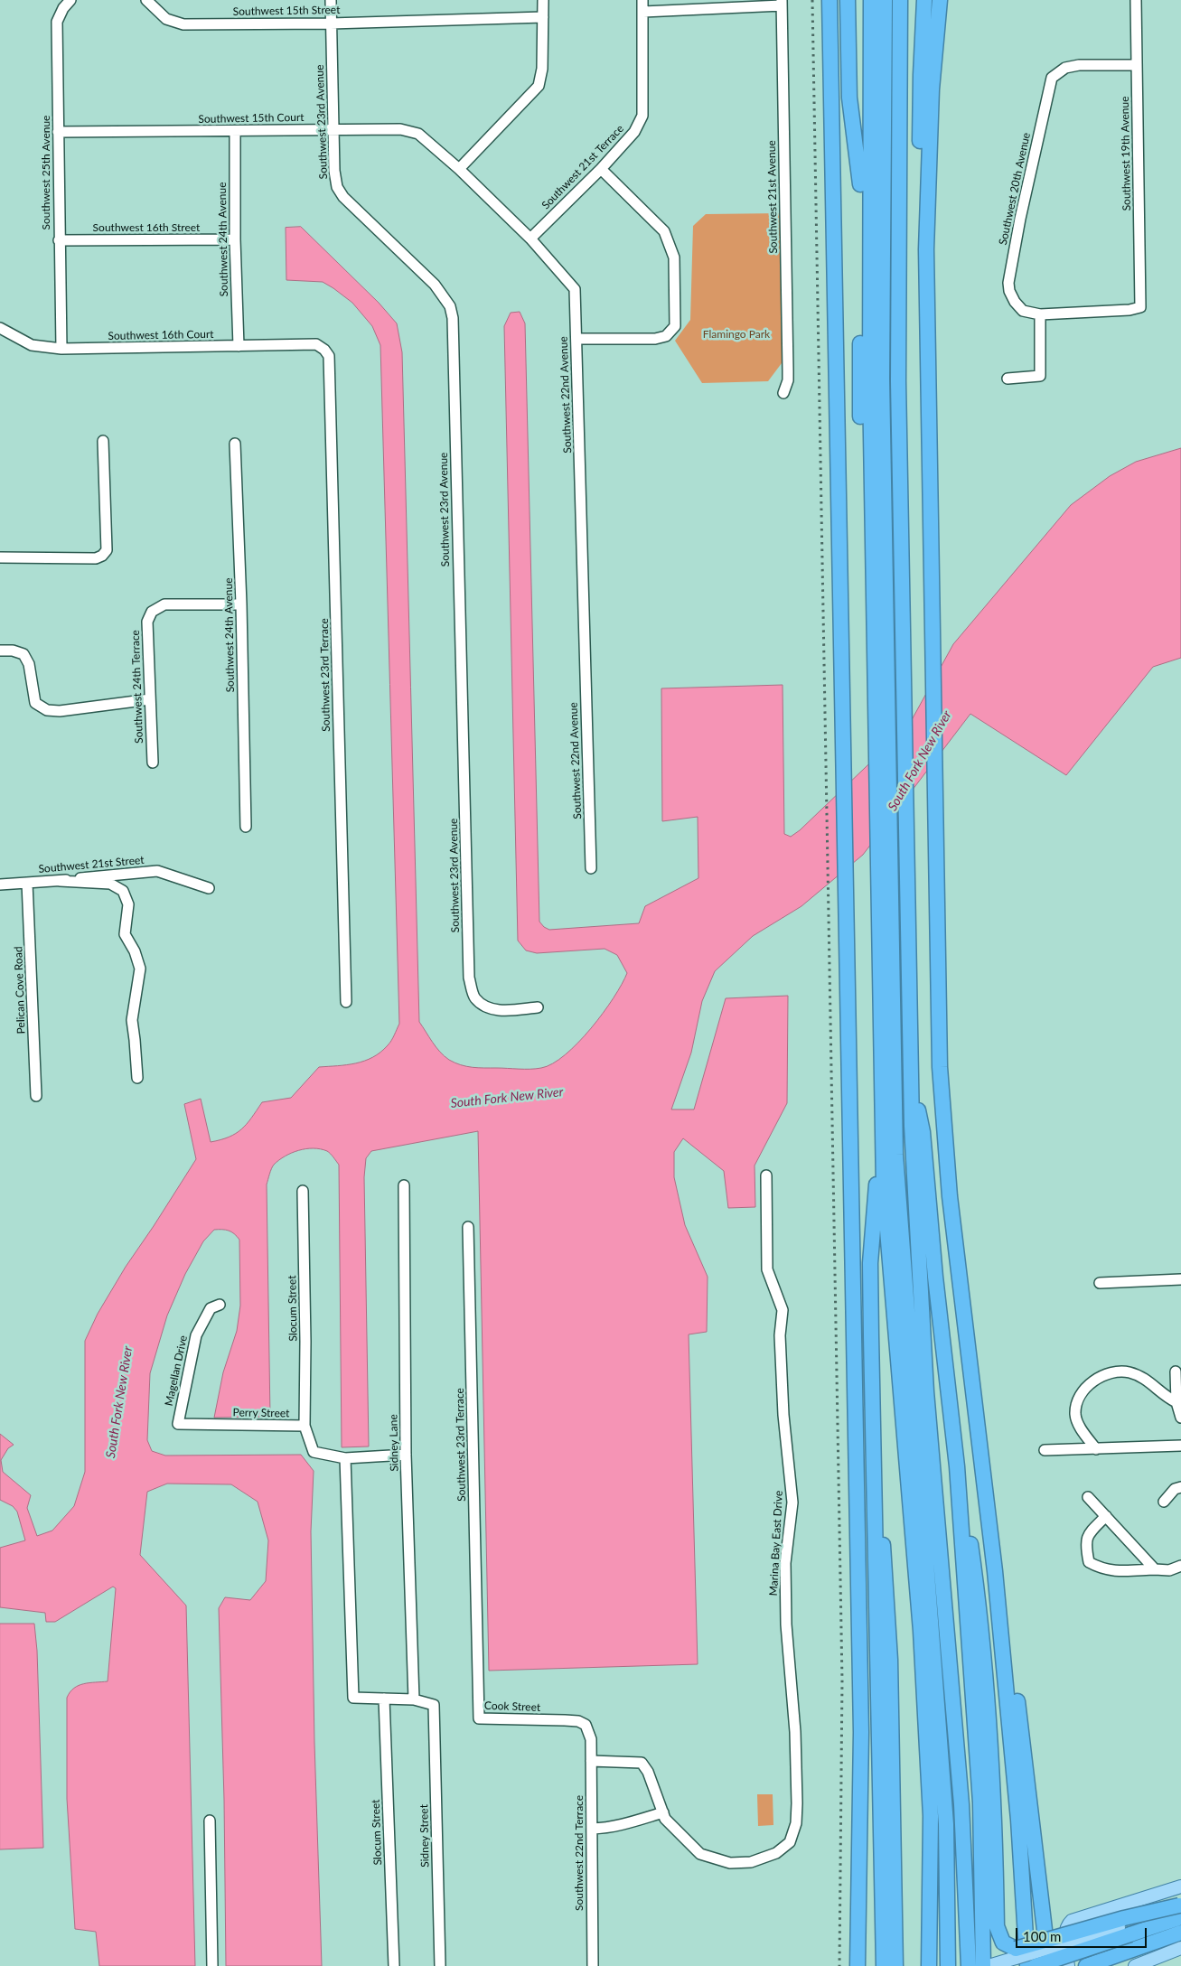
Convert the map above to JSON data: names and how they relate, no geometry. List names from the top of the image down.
{
  "streets": {
    "street": [
      "Southwest 15th Street",
      "Southwest 15th Court",
      "Southwest 23rd Avenue",
      "Southwest 19th Avenue",
      "Southwest 21st Terrace",
      "Southwest 25th Avenue",
      "Southwest 20th Avenue",
      "Southwest 21st Avenue",
      "Southwest 16th Street",
      "Southwest 24th Avenue",
      "Southwest 16th Court",
      "Southwest 22nd Avenue",
      "Southwest 23rd Terrace",
      "Southwest 24th Terrace",
      "Southwest 21st Street",
      "Pelican Cove Road",
      "Slocum Street",
      "Magellan Drive",
      "Perry Street",
      "Sidney Lane",
      "Marina Bay East Drive",
      "Cook Street",
      "Sidney Street",
      "Southwest 22nd Terrace"
    ]
  },
  "crossings": [
    ["Southwest 15th Street", "Southwest 23rd Avenue"],
    ["Southwest 15th Court", "Southwest 23rd Avenue"],
    ["Southwest 15th Court", "Southwest 25th Avenue"],
    ["Southwest 15th Court", "Southwest 24th Avenue"],
    ["Southwest 15th Court", "Southwest 22nd Avenue"],
    ["Southwest 19th Avenue", "Southwest 20th Avenue"],
    ["Southwest 21st Terrace", "Southwest 22nd Avenue"],
    ["Southwest 25th Avenue", "Southwest 16th Street"],
    ["Southwest 25th Avenue", "Southwest 16th Court"],
    ["Southwest 16th Street", "Southwest 24th Avenue"],
    ["Southwest 24th Avenue", "Southwest 16th Court"],
    ["Southwest 24th Avenue", "Southwest 24th Terrace"],
    ["Southwest 16th Court", "Southwest 23rd Terrace"],
    ["Southwest 23rd Terrace", "Cook Street"],
    ["Southwest 21st Street", "Pelican Cove Road"],
    ["Slocum Street", "Perry Street"],
    ["Magellan Drive", "Perry Street"],
    ["Perry Street", "Sidney Lane"],
    ["Sidney Lane", "Sidney Street"],
    ["Marina Bay East Drive", "Southwest 22nd Terrace"],
    ["Cook Street", "Southwest 22nd Terrace"]
  ],
  "water": ["South Fork New River"],
  "parks": ["Flamingo Park"],
  "scale_bar": "100 m"
}
